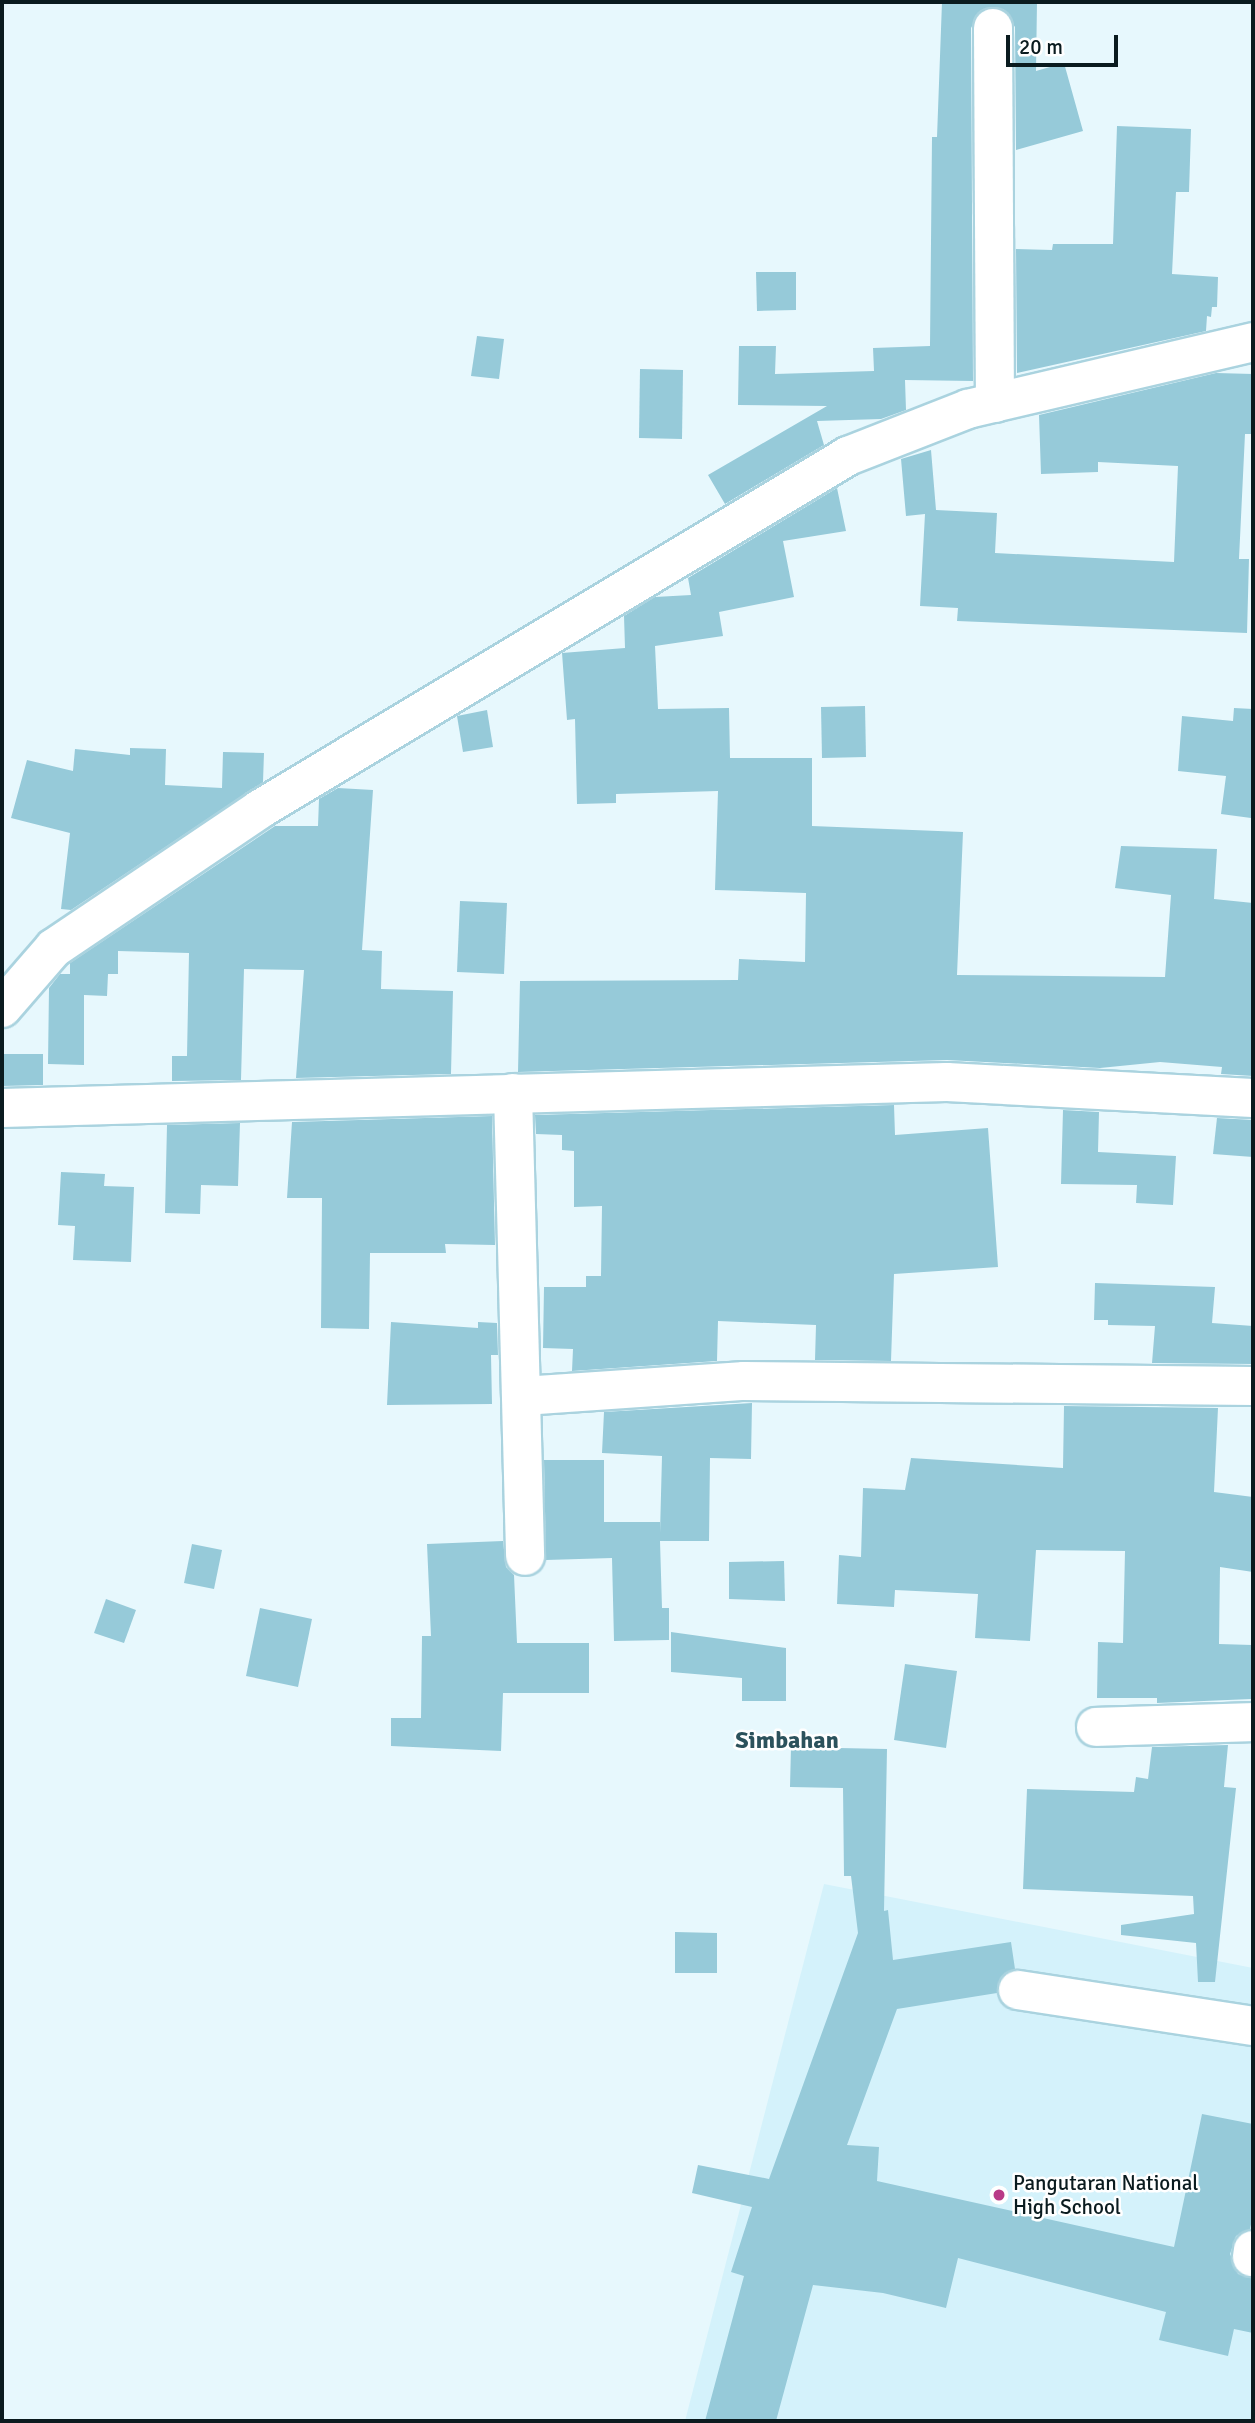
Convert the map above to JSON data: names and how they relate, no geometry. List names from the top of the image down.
{
  "districts": ["Simbahan"],
  "places": ["Pangutaran National High School"],
  "scale_bar": "20 m"
}
